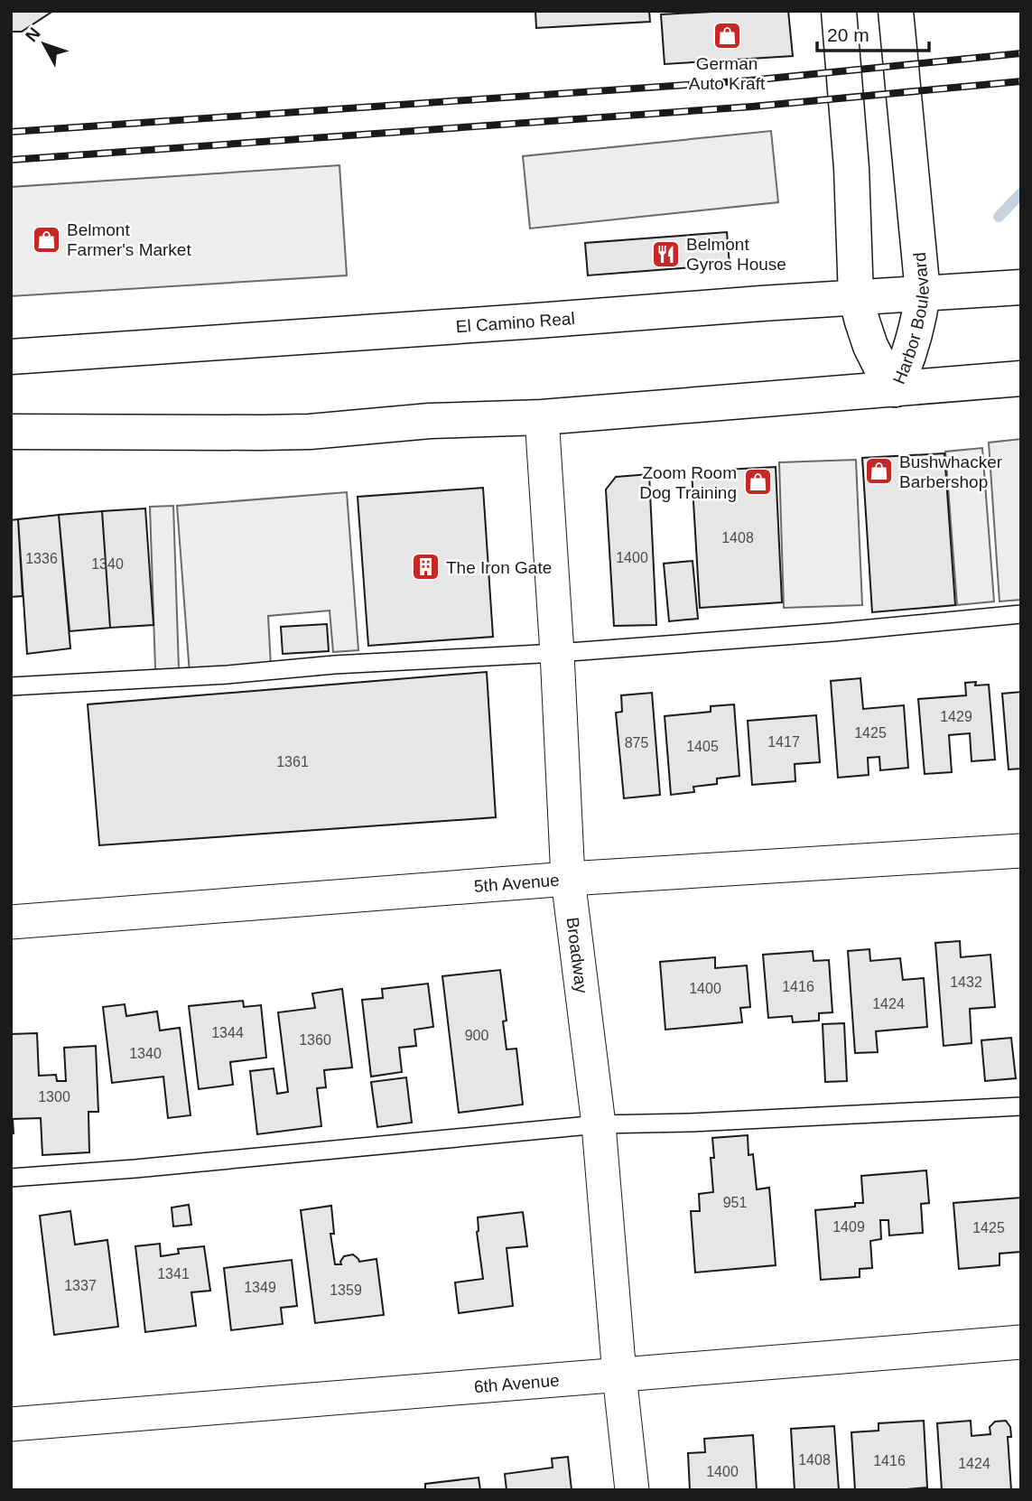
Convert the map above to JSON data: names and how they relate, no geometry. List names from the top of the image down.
{
  "streets": {
    "main road": ["Harbor Boulevard", "El Camino Real"],
    "street": ["5th Avenue", "Broadway", "6th Avenue"]
  },
  "crossings": [
    ["Harbor Boulevard", "El Camino Real"],
    ["5th Avenue", "Broadway"],
    ["Broadway", "6th Avenue"]
  ],
  "places": {
    "shop": [
      "German Auto Kraft",
      "Belmont Farmer's Market",
      "Bushwhacker Barbershop",
      "Zoom Room Dog Training"
    ],
    "restaurant": ["Belmont Gyros House"],
    "building": ["The Iron Gate"]
  },
  "house_numbers": [
    "1408",
    "1400",
    "1336",
    "1340",
    "1429",
    "1425",
    "1417",
    "875",
    "1405",
    "1361",
    "1432",
    "1416",
    "1400",
    "1424",
    "1344",
    "900",
    "1360",
    "1340",
    "1300",
    "951",
    "1409",
    "1425",
    "1341",
    "1337",
    "1349",
    "1359",
    "1408",
    "1416",
    "1424",
    "1400"
  ],
  "scale_bar": "20 m",
  "north": "top left"
}
